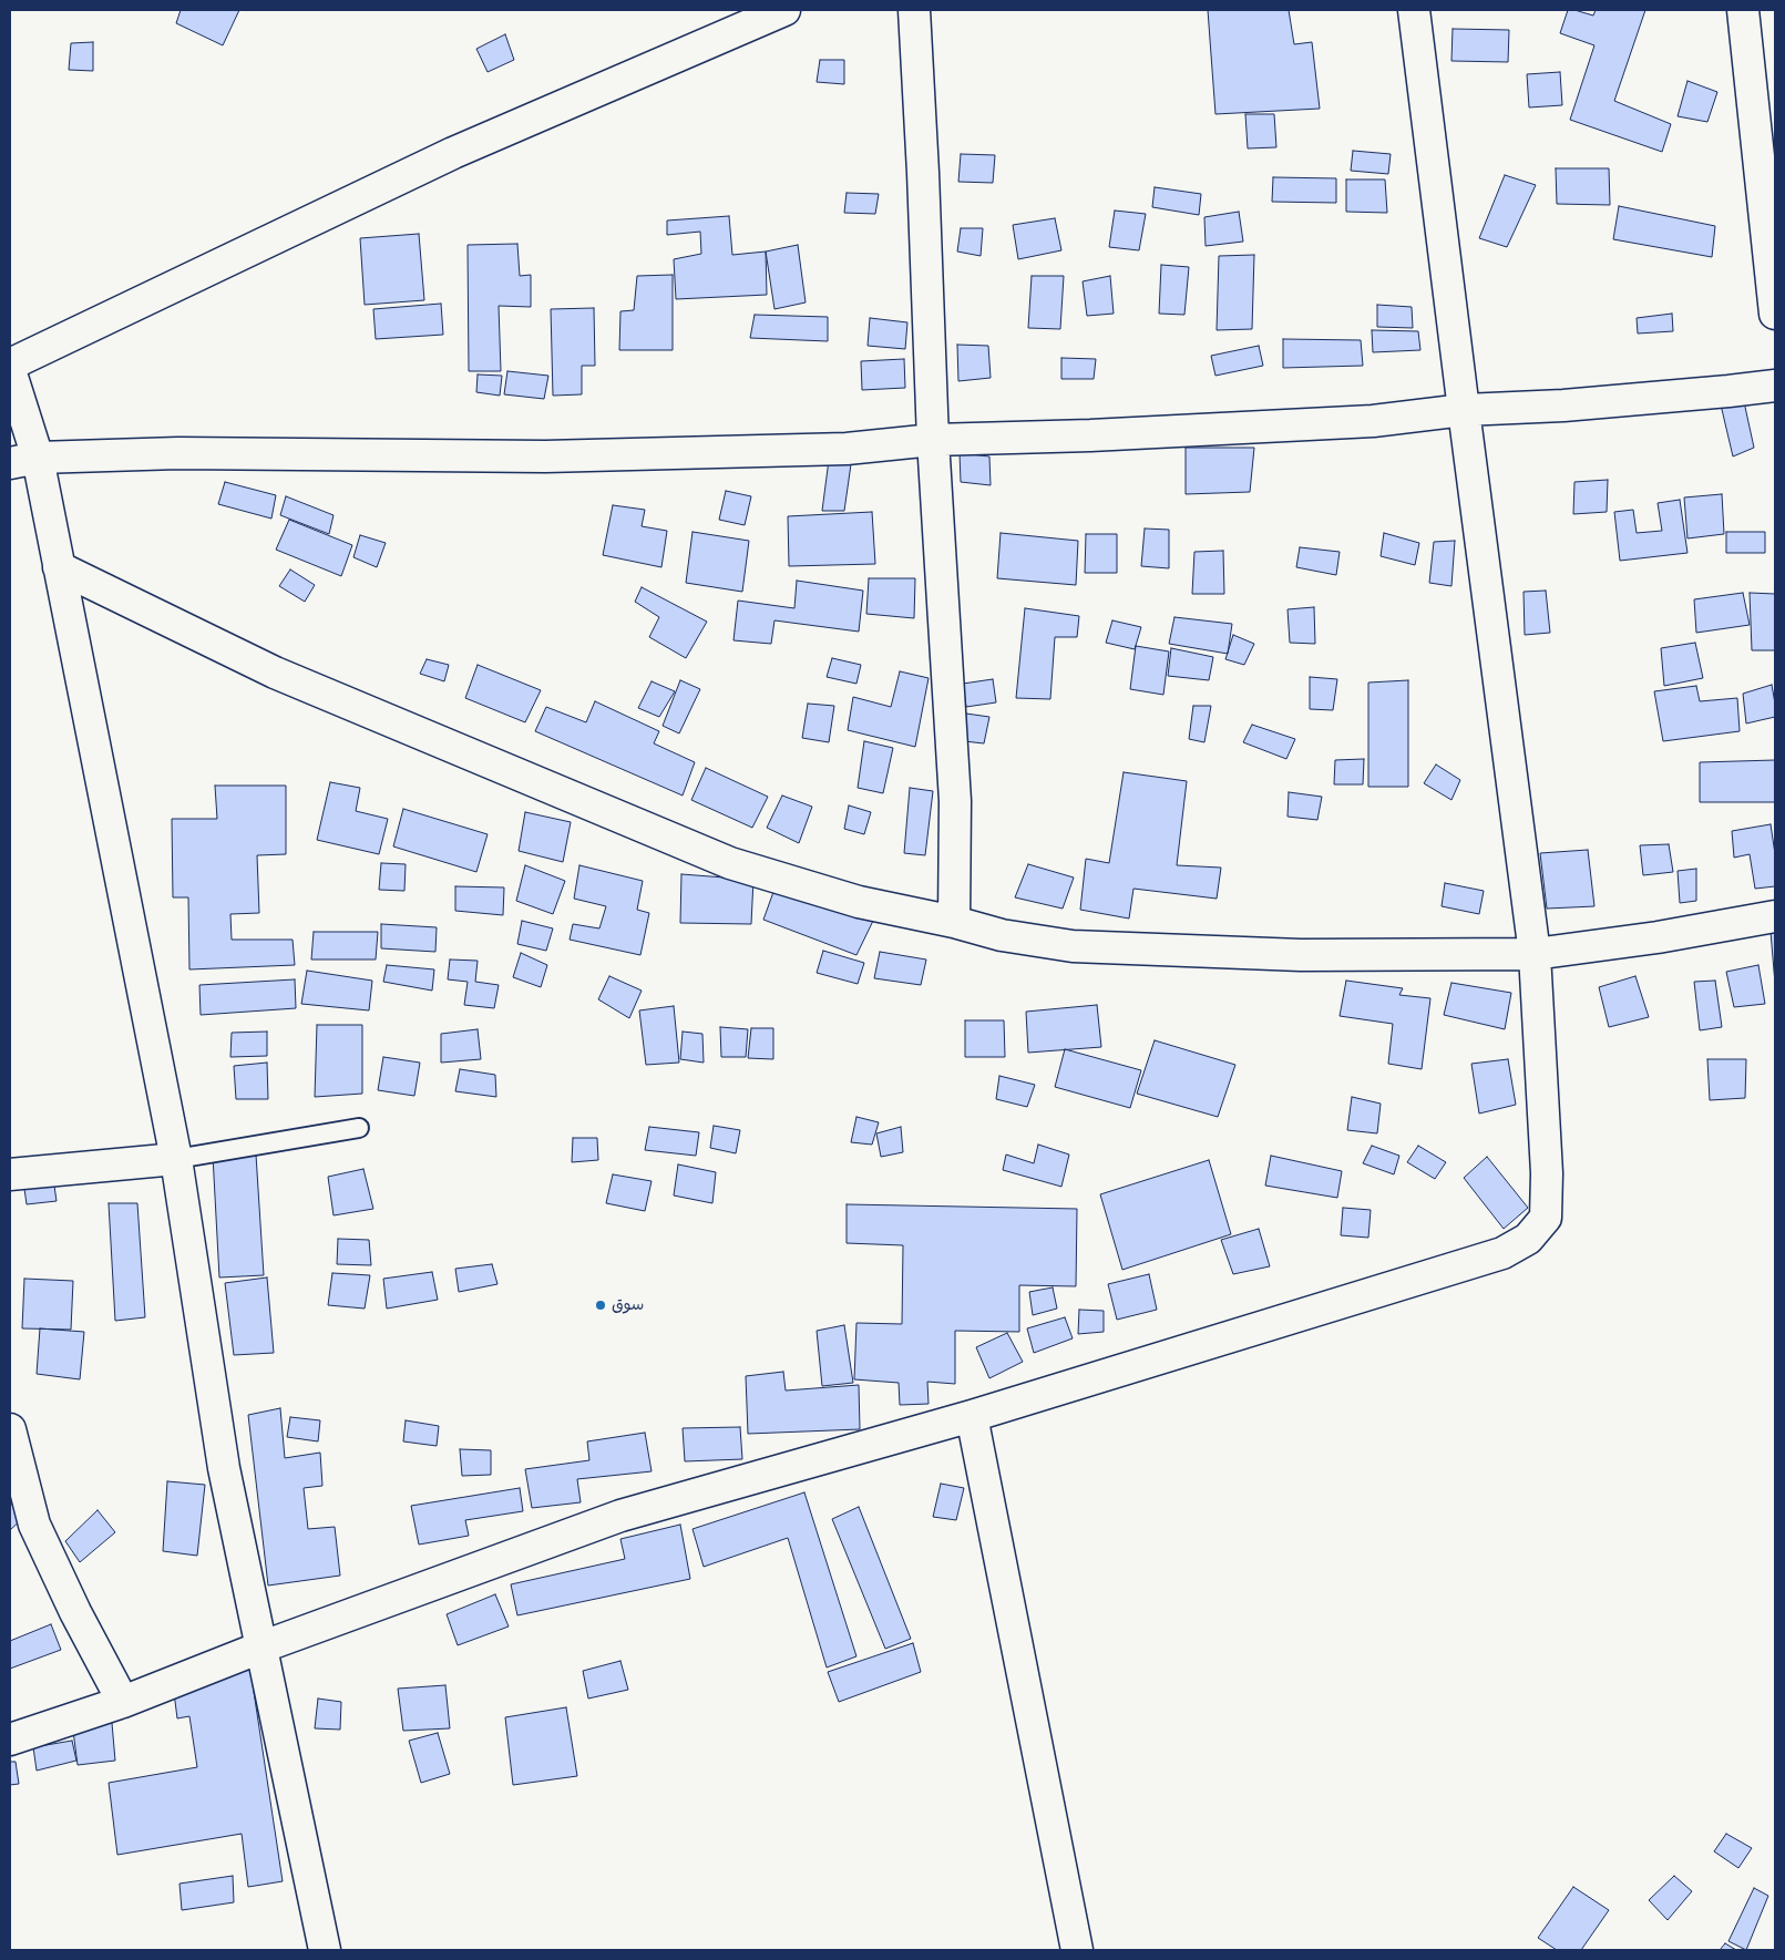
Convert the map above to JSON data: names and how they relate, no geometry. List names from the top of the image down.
{
  "places": ["سوق"]
}
